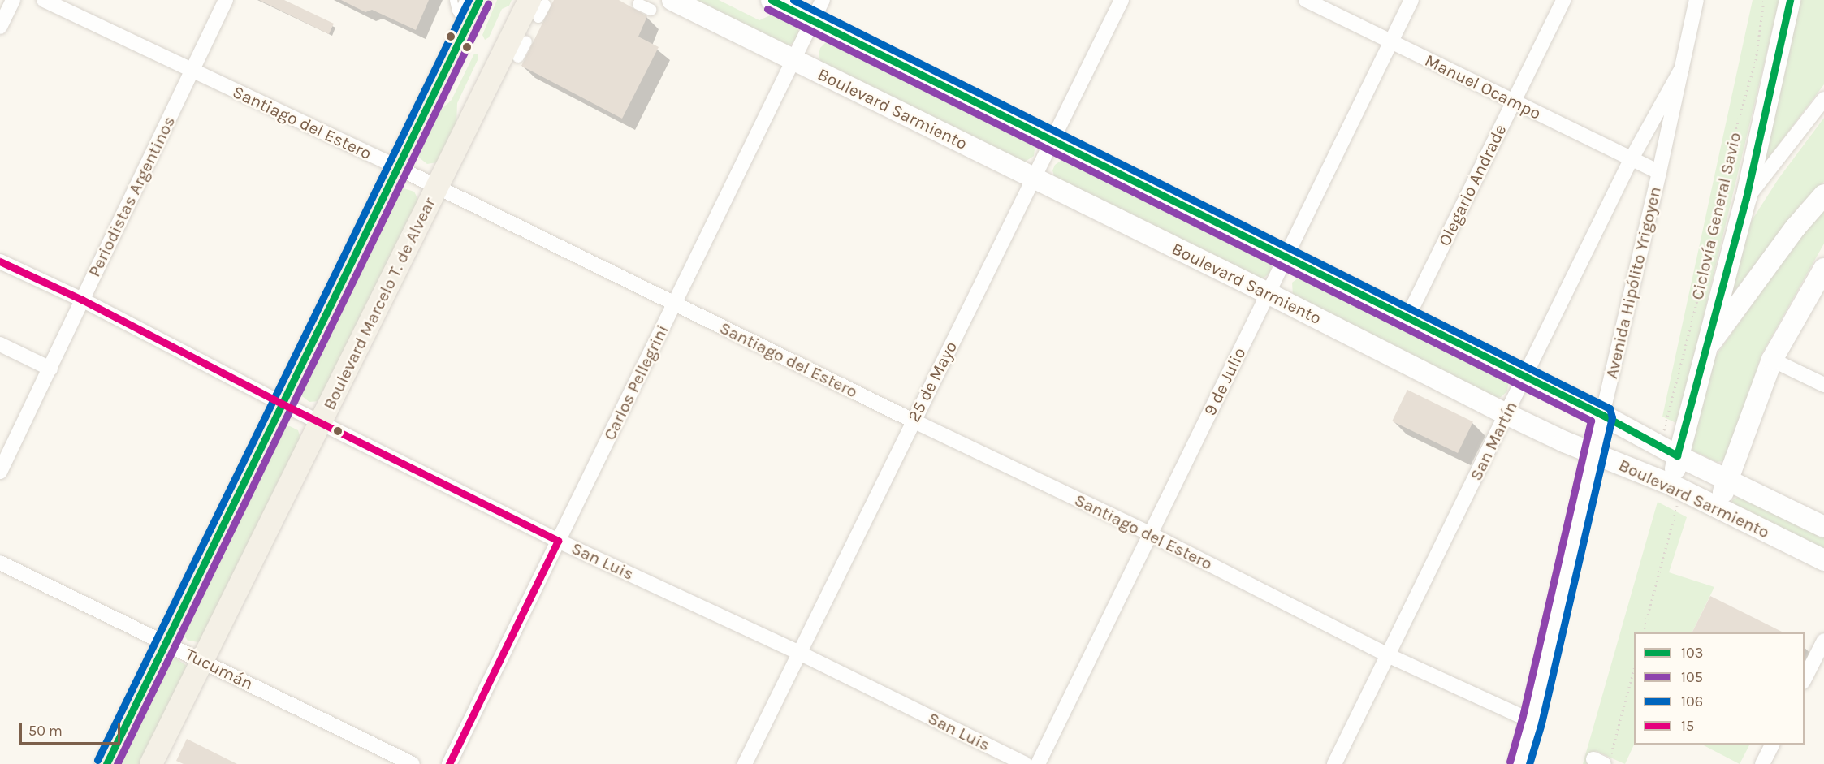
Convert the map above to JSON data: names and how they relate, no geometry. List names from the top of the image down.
{
  "streets": {
    "main road": ["Boulevard Sarmiento", "Avenida Hipólito Yrigoyen", "Boulevard Marcelo T. de Alvear"],
    "street": [
      "Manuel Ocampo",
      "Santiago del Estero",
      "Olegario Andrade",
      "Periodistas Argentinos",
      "25 de Mayo",
      "9 de Julio",
      "Carlos Pellegrini",
      "San Martín",
      "San Luis",
      "Tucumán"
    ],
    "path": ["Ciclovía General Savio"]
  },
  "crossings": [
    ["Manuel Ocampo", "Olegario Andrade"],
    ["Manuel Ocampo", "Avenida Hipólito Yrigoyen"],
    ["Manuel Ocampo", "9 de Julio"],
    ["Manuel Ocampo", "San Martín"],
    ["Boulevard Sarmiento", "Olegario Andrade"],
    ["Boulevard Sarmiento", "Avenida Hipólito Yrigoyen"],
    ["Boulevard Sarmiento", "25 de Mayo"],
    ["Boulevard Sarmiento", "9 de Julio"],
    ["Boulevard Sarmiento", "Carlos Pellegrini"],
    ["Boulevard Sarmiento", "San Martín"],
    ["Santiago del Estero", "Periodistas Argentinos"],
    ["Santiago del Estero", "Avenida Hipólito Yrigoyen"],
    ["Santiago del Estero", "Boulevard Marcelo T. de Alvear"],
    ["Santiago del Estero", "25 de Mayo"],
    ["Santiago del Estero", "9 de Julio"],
    ["Santiago del Estero", "Carlos Pellegrini"],
    ["Santiago del Estero", "San Martín"],
    ["Periodistas Argentinos", "San Luis"],
    ["Avenida Hipólito Yrigoyen", "San Martín"],
    ["Boulevard Marcelo T. de Alvear", "San Luis"],
    ["Boulevard Marcelo T. de Alvear", "Tucumán"],
    ["25 de Mayo", "San Luis"],
    ["Carlos Pellegrini", "San Luis"]
  ],
  "lines": [
    "transit line 103",
    "transit line 106",
    "transit line 105",
    "transit line 15"
  ],
  "legend": [
    "103",
    "105",
    "106",
    "15"
  ],
  "scale_bar": "50 m"
}
